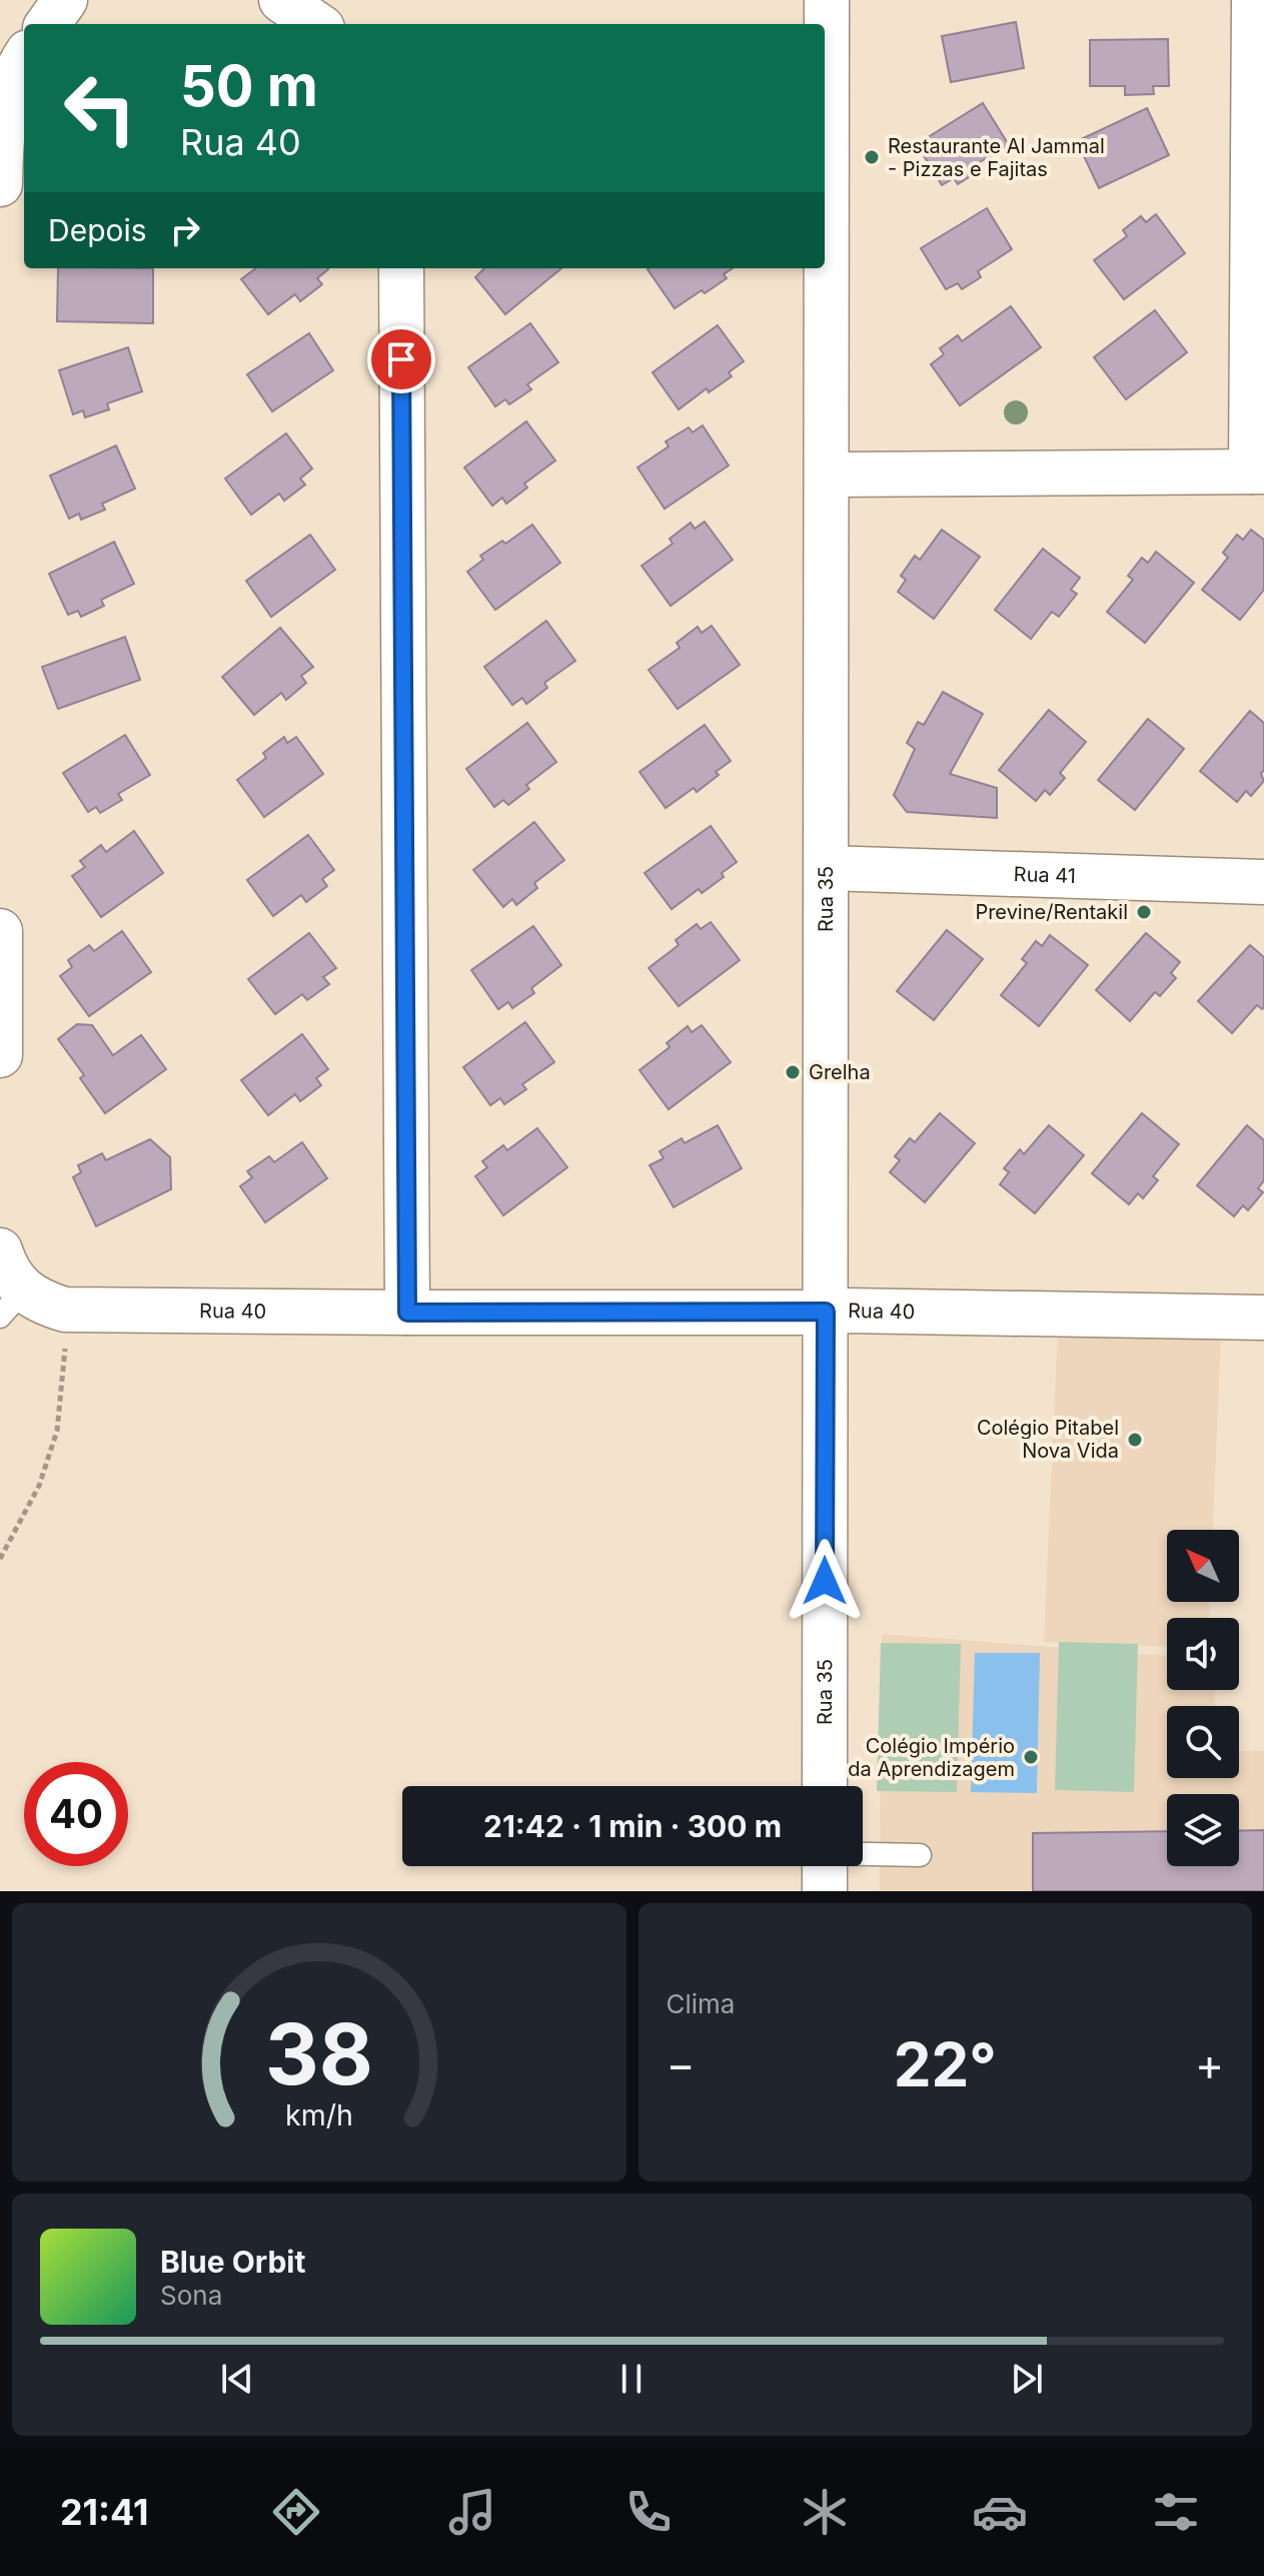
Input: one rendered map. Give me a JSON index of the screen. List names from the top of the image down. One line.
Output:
{"streets":{"street":["Rua 41","Rua 35","Rua 40"]},"crossings":[["Rua 41","Rua 35"],["Rua 35","Rua 40"]],"places":["Restaurante Al Jammal - Pizzas e Fajitas","Previne/Rentakil","Grelha","Colégio Pitabel Nova Vida","Colégio Império da Aprendizagem"],"north":"top left","page":{"turn":["50 m","Rua 40"],"then":"Depois","limit":"40","trip":"21:42 · 1 min · 300 m","tile":"Clima","heat":["−","22°","+"],"song":["Blue Orbit","Sona"],"tabs":"21:41","gauge":["38","km/h"]}}
